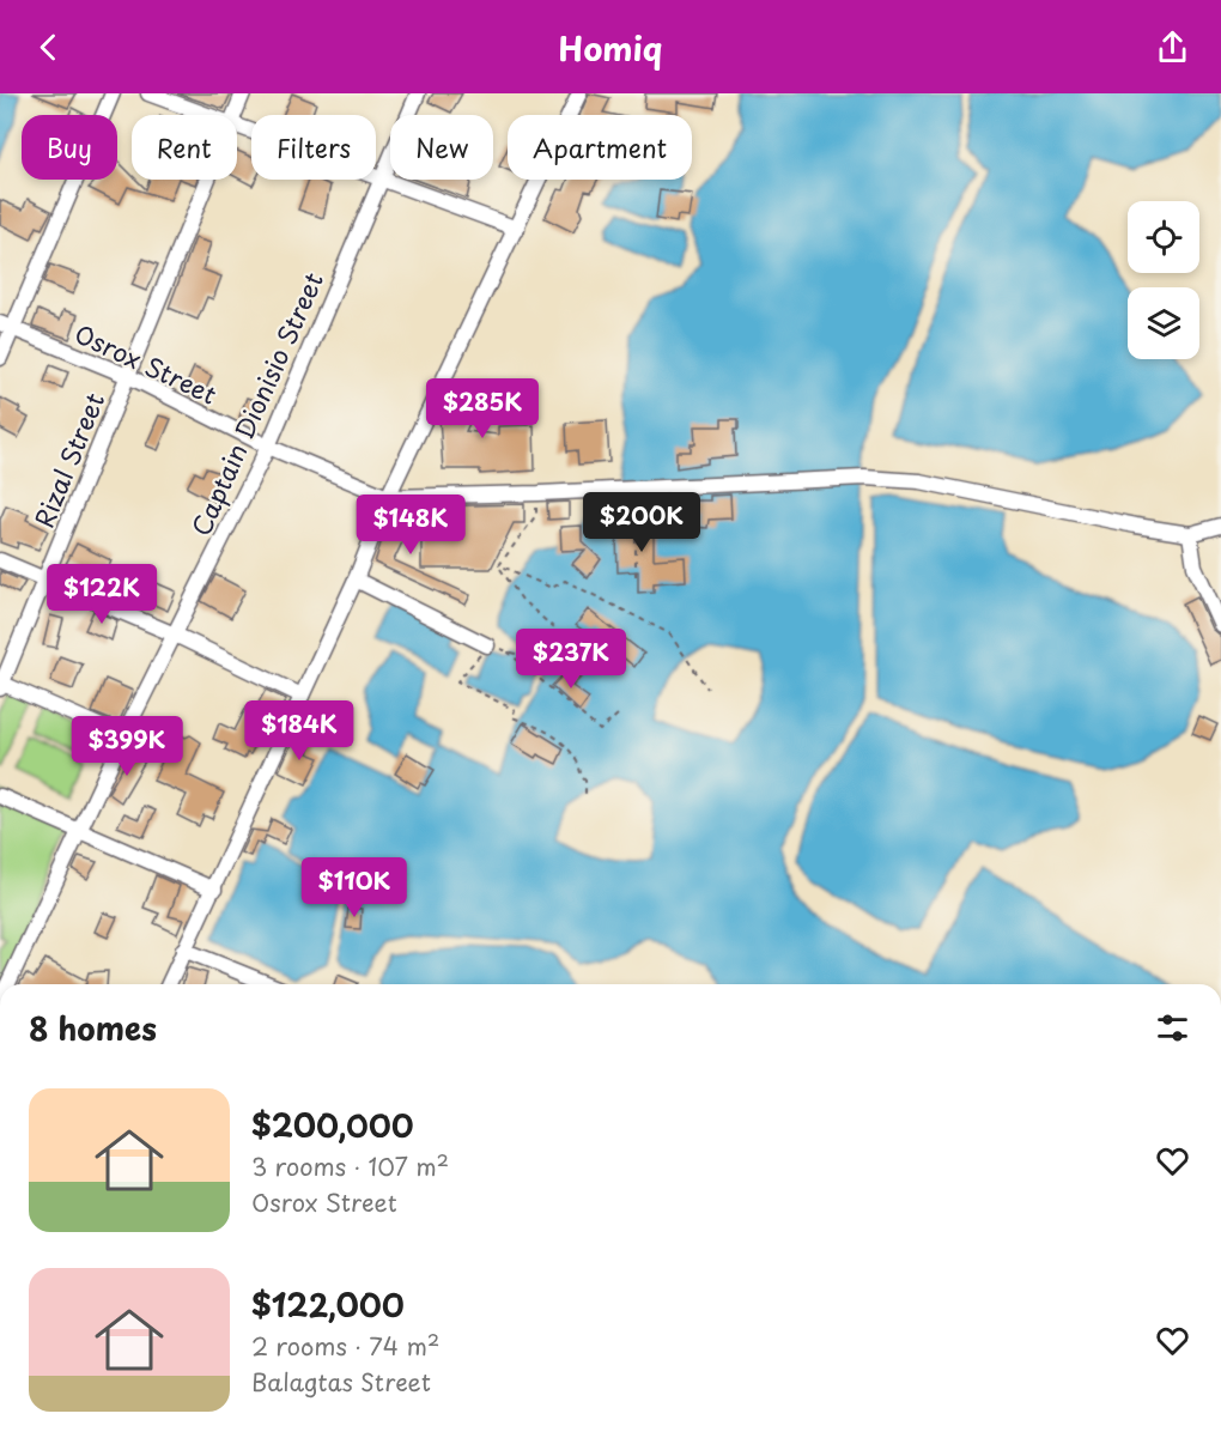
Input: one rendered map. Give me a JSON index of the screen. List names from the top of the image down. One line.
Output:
{"streets":{"street":["Osrox Street","Captain Dionisio Street","Rizal Street"]},"crossings":[["Osrox Street","Captain Dionisio Street"],["Osrox Street","Rizal Street"]],"page":{"header":"Homiq","chip":["Buy","Rent","Filters","New","Apartment"],"price":["$285K","$200K","$148K","$122K","$237K","$184K","$399K","$110K"],"heading":"8 homes","list":[{"name":"$200,000","note":"3 rooms · 107 m² · Osrox Street"},{"name":"$122,000","note":"2 rooms · 74 m² · Balagtas Street"}]}}
